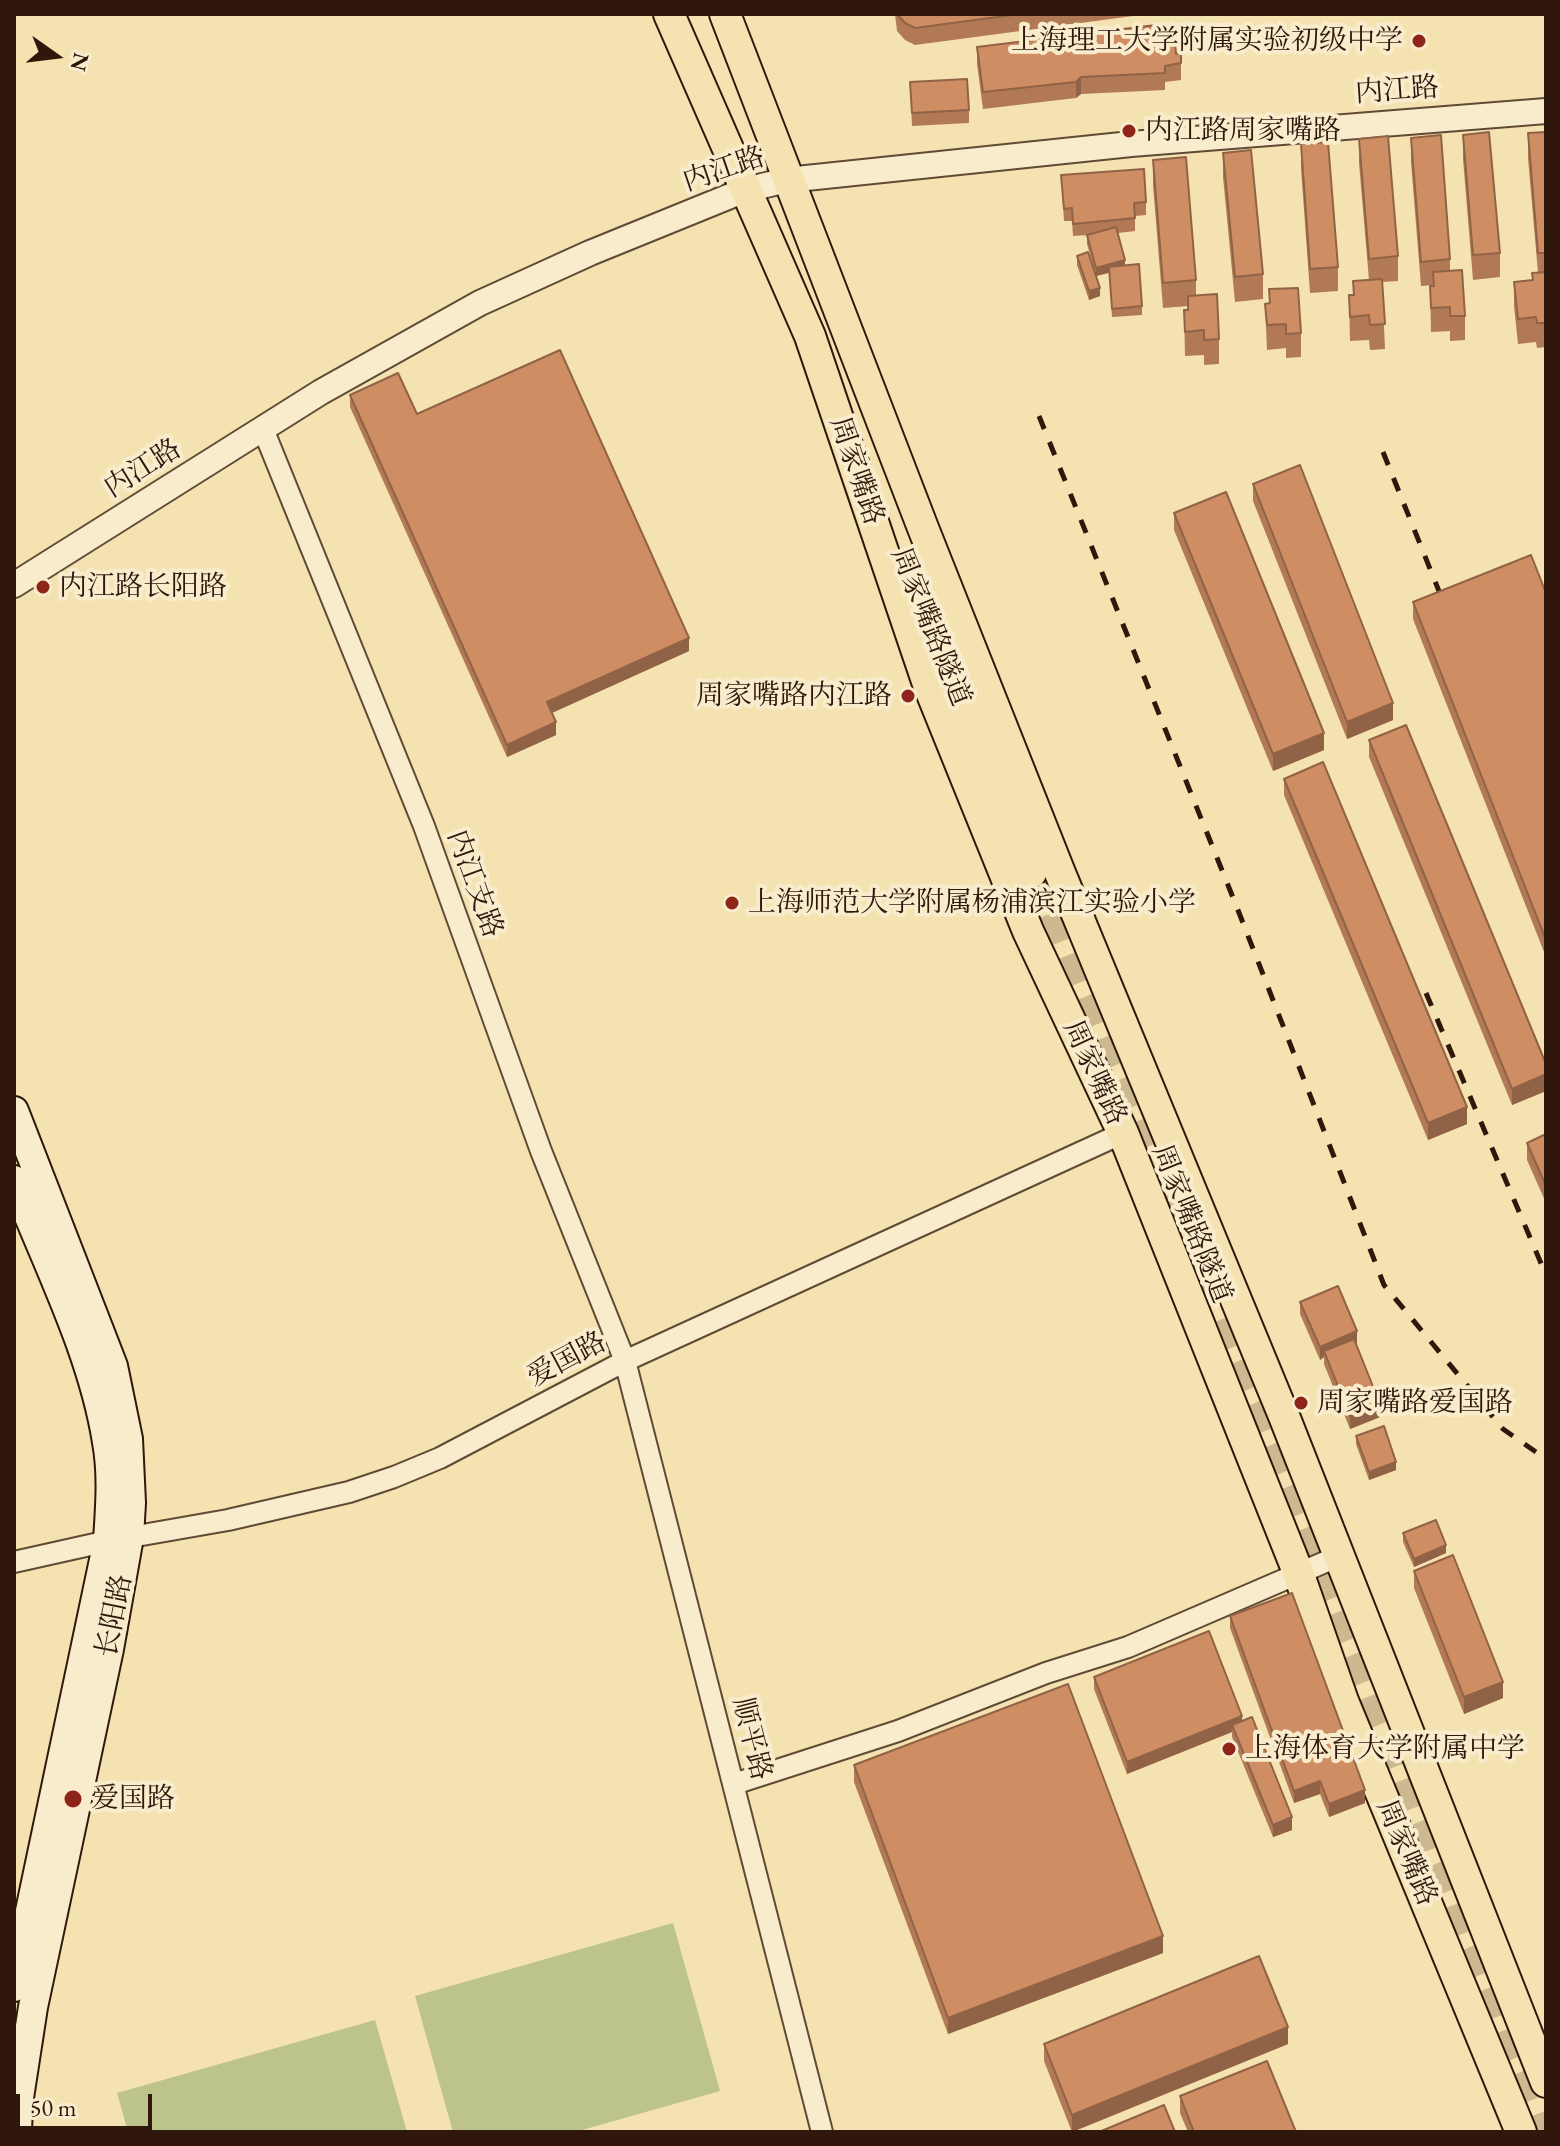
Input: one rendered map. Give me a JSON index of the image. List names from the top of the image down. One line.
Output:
{"streets":{"main road":["周家嘴路","周家嘴路隧道","长阳路"],"street":["内江路","内江支路","爱国路","顺平路"]},"crossings":[["内江路","周家嘴路"],["内江路","内江支路"],["周家嘴路","周家嘴路隧道"],["周家嘴路","爱国路"],["内江支路","爱国路"],["内江支路","顺平路"],["爱国路","长阳路"],["爱国路","顺平路"]],"places":["上海理工大学附属实验初级中学","内江路周家嘴路","内江路长阳路","周家嘴路内江路","上海师范大学附属杨浦滨江实验小学","周家嘴路爱国路","上海体育大学附属中学","爱国路"],"scale_bar":"50 m","north":"right"}
